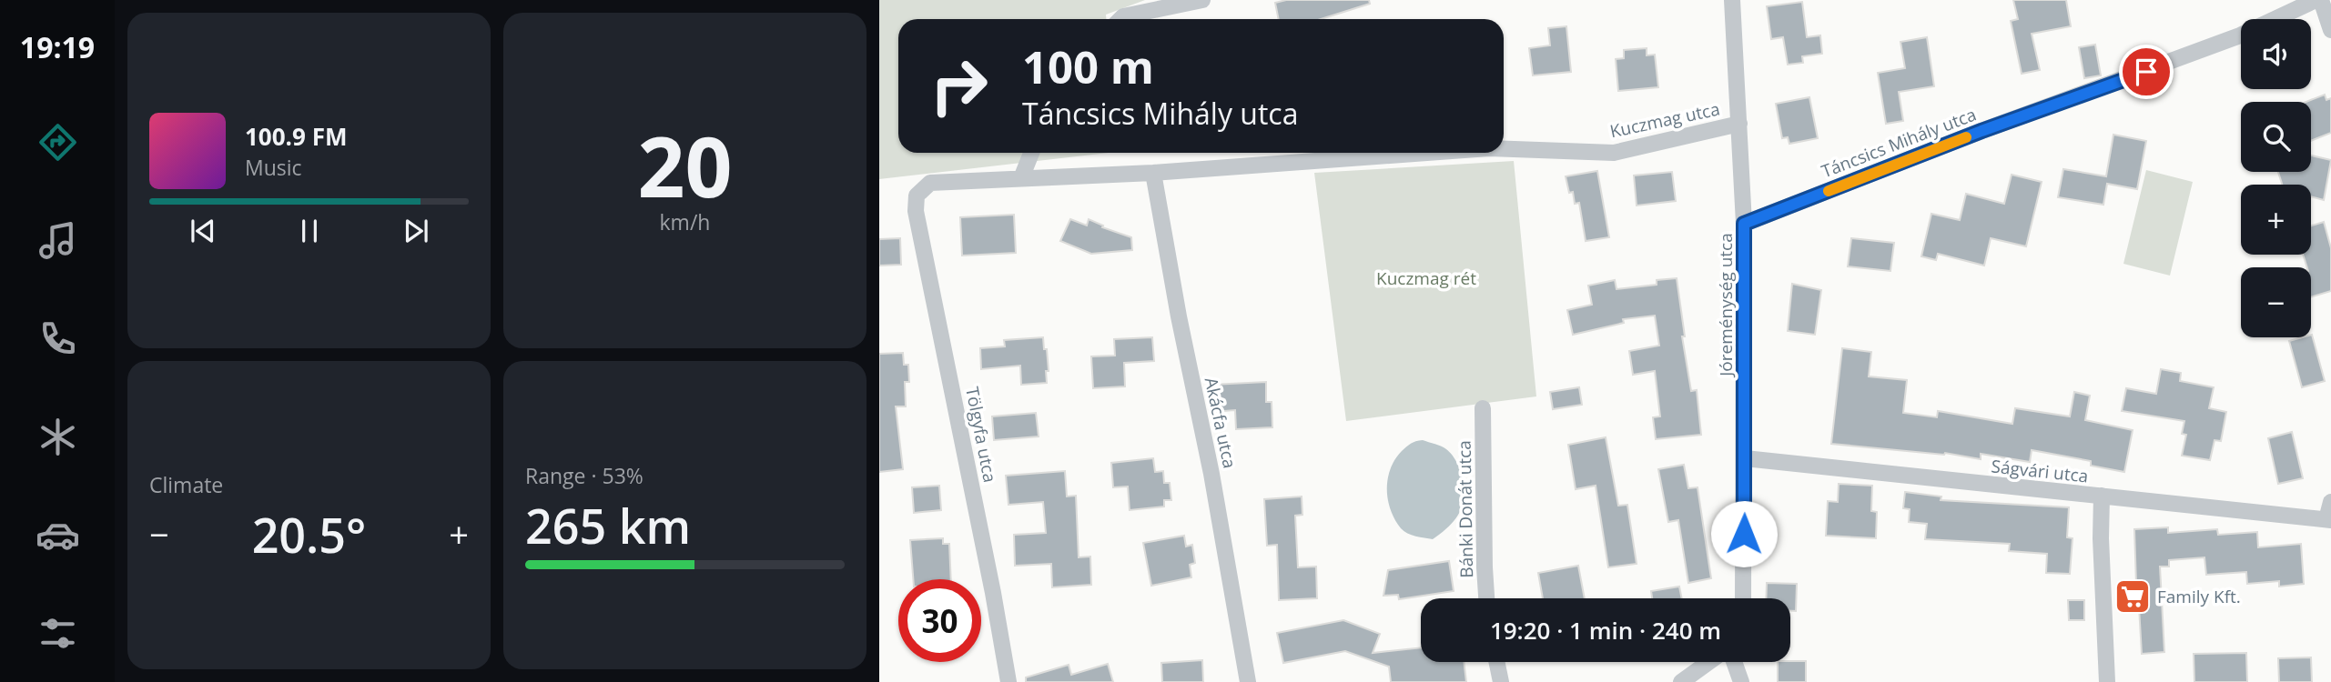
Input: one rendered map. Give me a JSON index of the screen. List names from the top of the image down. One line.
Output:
{"streets":{"street":["Kuczmag utca","Táncsics Mihály utca","Jóreménység utca","Akácfa utca","Tölgyfa utca","Ságvári utca","Bánki Donát utca"]},"crossings":[["Kuczmag utca","Jóreménység utca"],["Kuczmag utca","Akácfa utca"],["Kuczmag utca","Tölgyfa utca"],["Táncsics Mihály utca","Jóreménység utca"],["Jóreménység utca","Ságvári utca"]],"parks":["Kuczmag rét"],"places":{"supermarket":["Family Kft."]},"page":{"tabs":"19:19","tile":[["20","km/h"],"Climate",["Range · 53%","265 km"]],"map_buttons":["+","−"],"turn":["100 m","Táncsics Mihály utca"],"song":["100.9 FM","Music"],"heat":["−","20.5°","+"],"limit":"30","trip":"19:20 · 1 min · 240 m"}}
